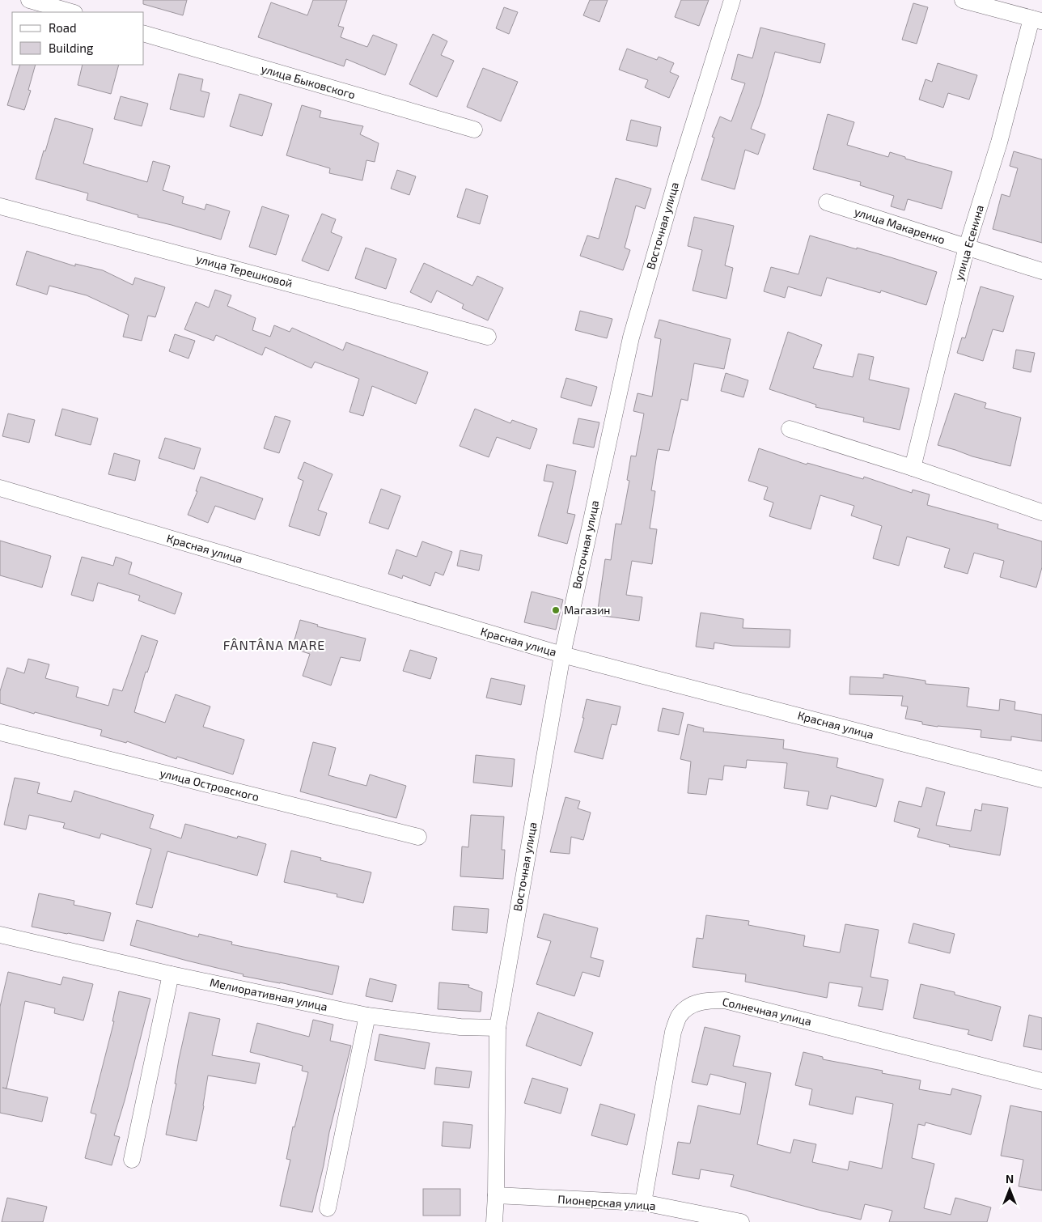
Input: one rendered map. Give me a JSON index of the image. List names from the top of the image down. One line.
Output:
{"streets":{"street":["улица Быковского","Восточная улица","улица Макаренко","улица Есенина","улица Терешковой","Красная улица","улица Островского","Мелиоративная улица","Солнечная улица","Пионерская улица"]},"crossings":[["Восточная улица","Красная улица"],["Восточная улица","Мелиоративная улица"],["Восточная улица","Пионерская улица"],["улица Макаренко","улица Есенина"],["Солнечная улица","Пионерская улица"]],"districts":["FÂNTÂNA MARE"],"places":["Магазин"],"legend":["Road","Building"],"north":"top"}
